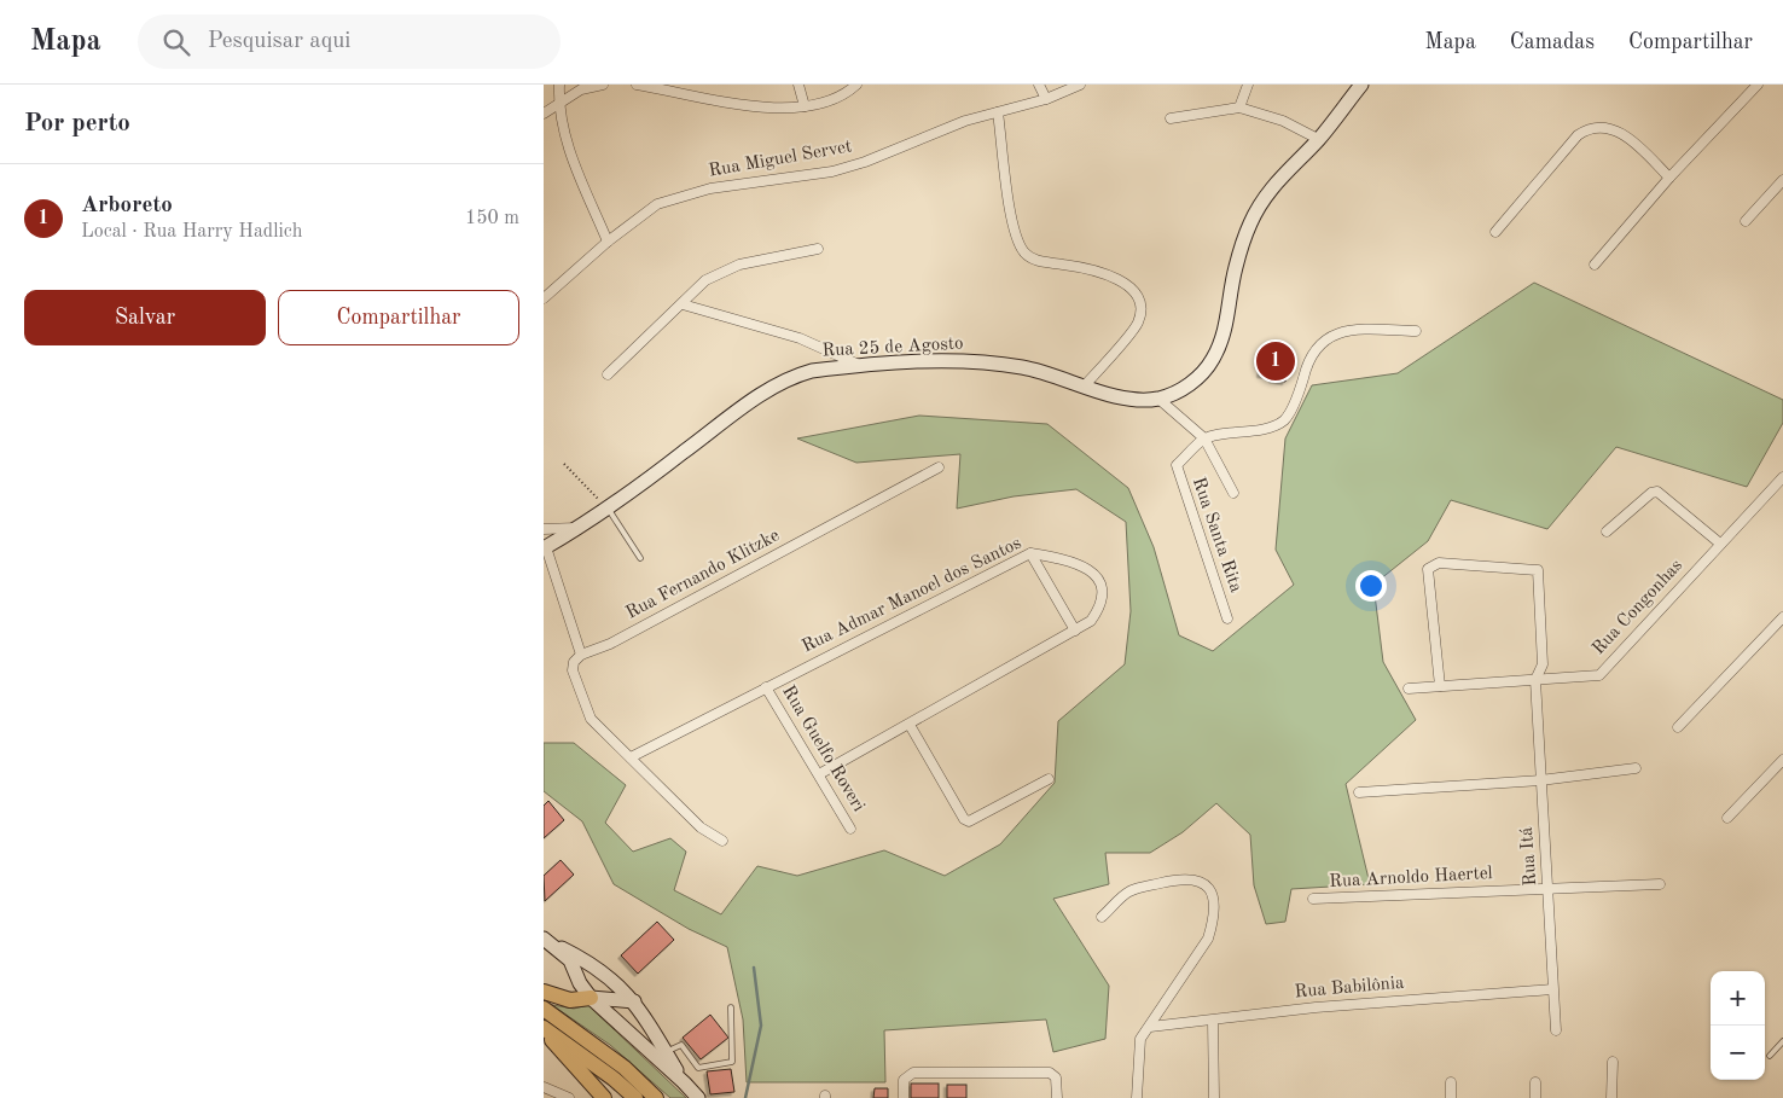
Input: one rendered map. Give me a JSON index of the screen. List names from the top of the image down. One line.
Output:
{"streets":{"street":["Rua Miguel Servet","Rua 25 de Agosto","Rua Santa Rita","Rua Fernando Klitzke","Rua Admar Manoel dos Santos","Rua Congonhas","Rua Guelfo Roveri","Rua Itá","Rua Arnoldo Haertel","Rua Babilônia"]},"crossings":[["Rua Admar Manoel dos Santos","Rua Guelfo Roveri"],["Rua Congonhas","Rua Itá"],["Rua Itá","Rua Arnoldo Haertel"],["Rua Itá","Rua Babilônia"]],"page":{"header":"Mapa","search":"Pesquisar aqui","nav":["Mapa","Camadas","Compartilhar"],"heading":"Por perto","list":[{"mark":"1","name":"Arboreto","note":"Local · Rua Harry Hadlich","value":"150 m"}],"buttons":["Salvar","Compartilhar"],"pins":"1","map_buttons":["+","−"]}}
